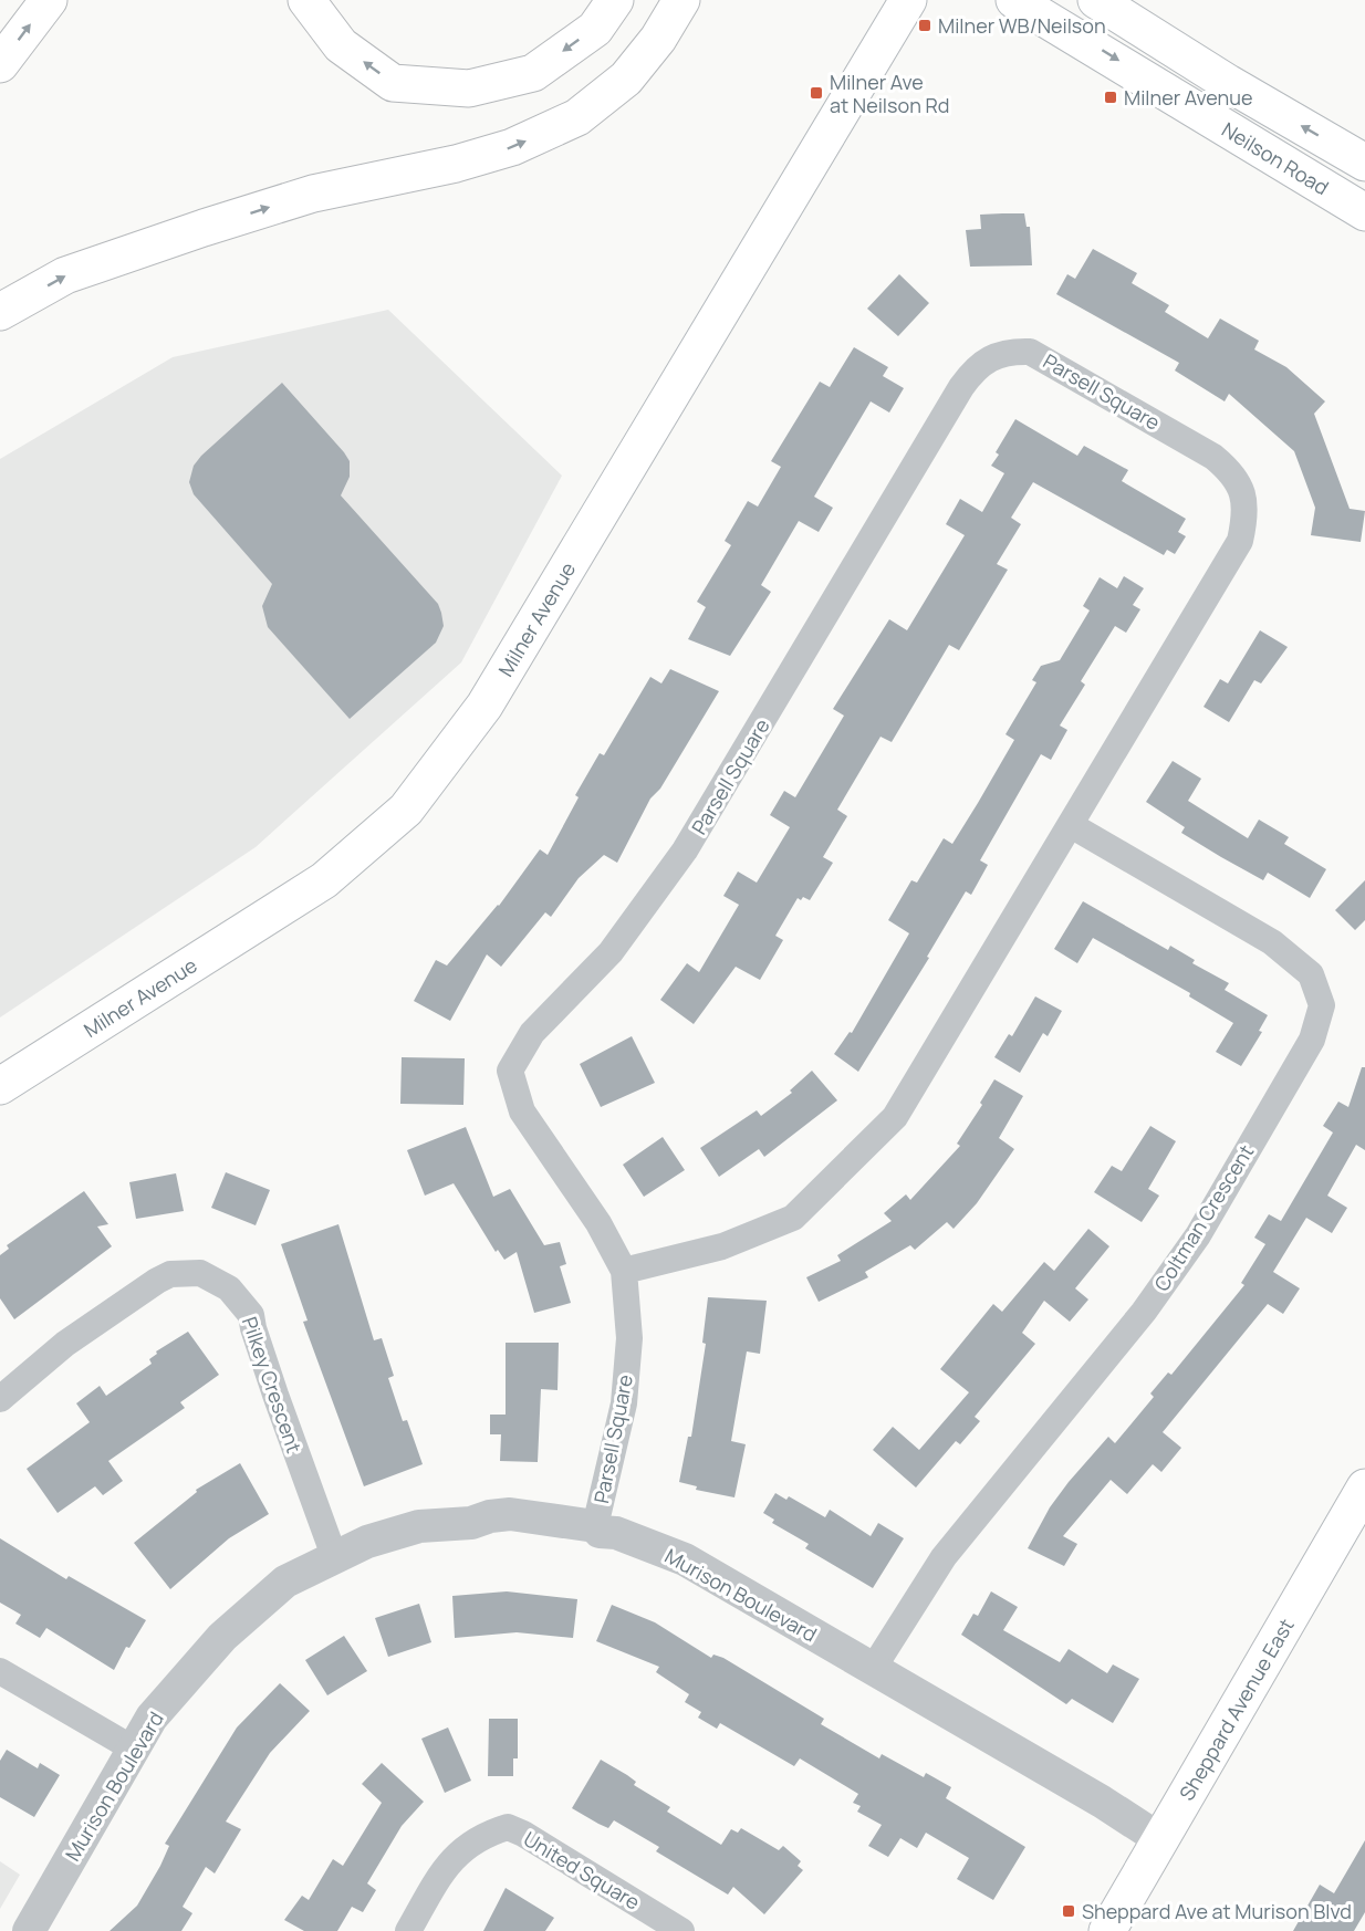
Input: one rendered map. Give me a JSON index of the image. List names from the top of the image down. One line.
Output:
{"streets":{"main road":["Neilson Road","Milner Avenue","Sheppard Avenue East"],"street":["Parsell Square","Coltman Crescent","Pilkey Crescent","Murison Boulevard","United Square"]},"crossings":[["Parsell Square","Coltman Crescent"],["Parsell Square","Murison Boulevard"],["Coltman Crescent","Murison Boulevard"],["Pilkey Crescent","Murison Boulevard"],["Murison Boulevard","Sheppard Avenue East"]],"places":{"transit":["Milner WB/Neilson","Milner Ave at Neilson Rd","Milner Avenue","Sheppard Ave at Murison Blvd"]}}
